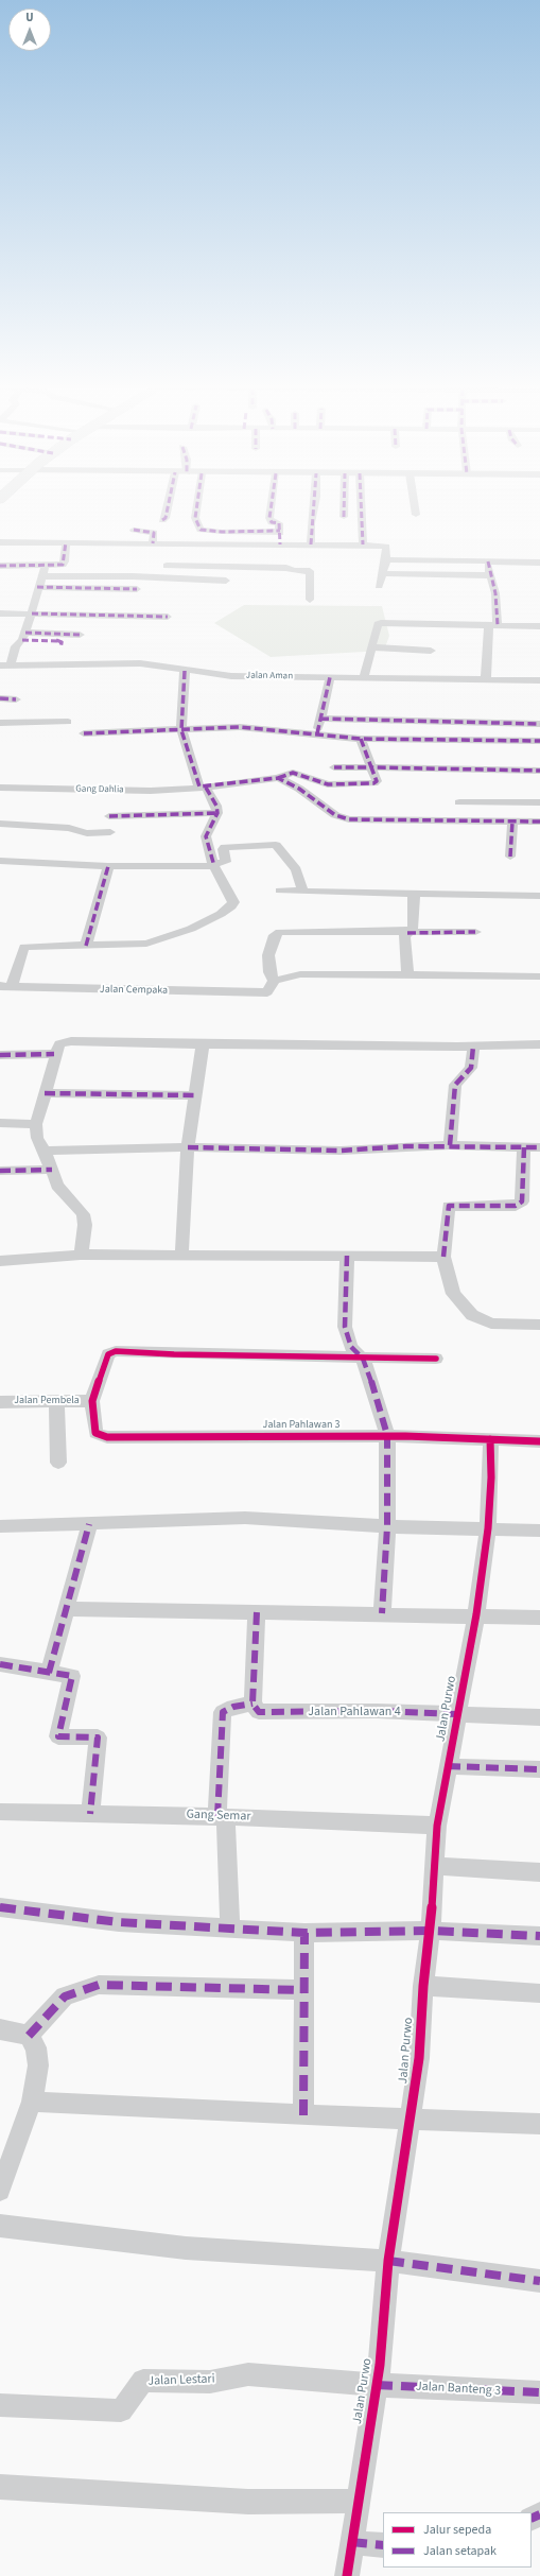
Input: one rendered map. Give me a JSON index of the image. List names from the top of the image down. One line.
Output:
{"streets":{"street":["Jalan Aman","Gang Dahlia","Jalan Cempaka","Jalan Pembela","Jalan Pahlawan 3","Jalan Purwo","Jalan Pahlawan 4","Gang Semar","Jalan Lestari","Jalan Banteng 3"]},"crossings":[["Jalan Pembela","Jalan Pahlawan 3"],["Jalan Pahlawan 3","Jalan Purwo"],["Jalan Purwo","Jalan Pahlawan 4"],["Jalan Purwo","Gang Semar"],["Jalan Purwo","Jalan Lestari"],["Jalan Purwo","Jalan Banteng 3"],["Jalan Lestari","Jalan Banteng 3"]],"legend":["Jalur sepeda","Jalan setapak"],"north":"top"}
